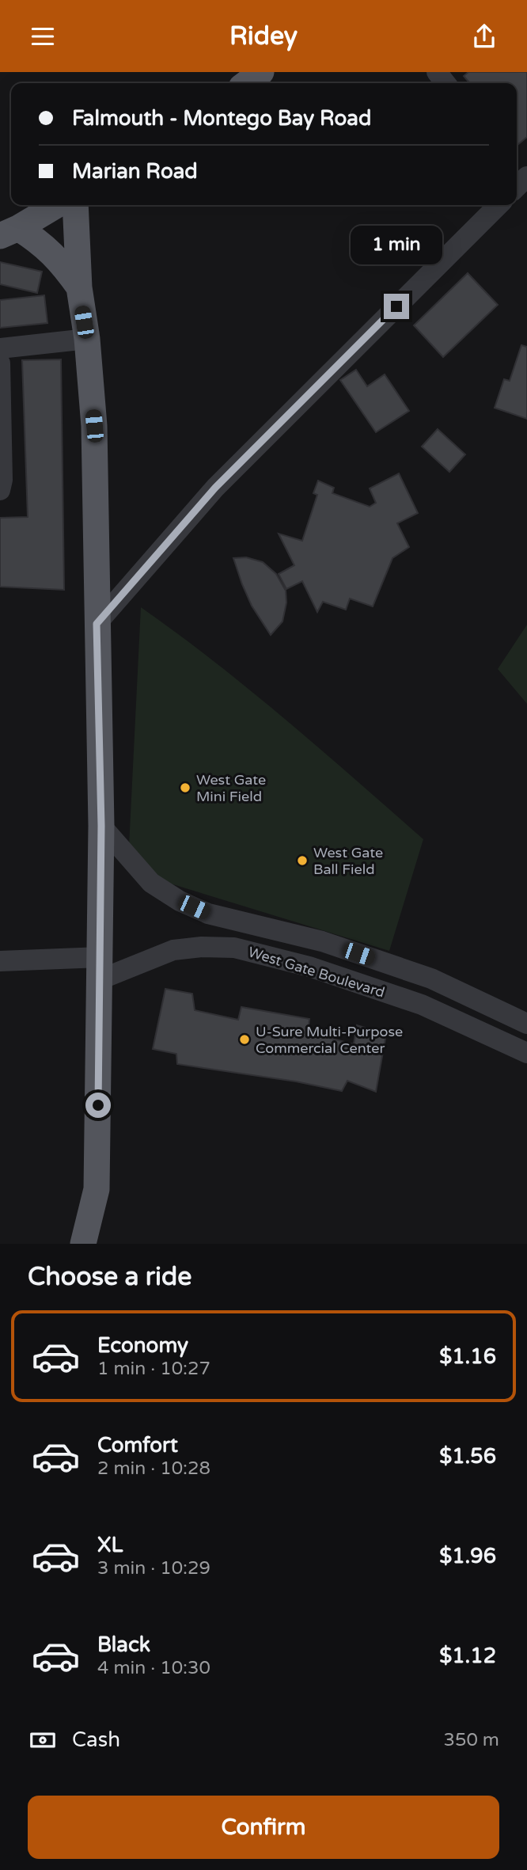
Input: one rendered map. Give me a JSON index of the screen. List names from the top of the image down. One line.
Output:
{"streets":{"street":["West Gate Boulevard"]},"places":["West Gate Mini Field","West Gate Ball Field","U-Sure Multi-Purpose Commercial Center"],"page":{"header":"Ridey","banner":["Falmouth - Montego Bay Road","Marian Road"],"bubble":"1 min","heading":"Choose a ride","list":[{"name":"Economy","note":"1 min · 10:27","value":"$1.16"},{"name":"Comfort","note":"2 min · 10:28","value":"$1.56"},{"name":"XL","note":"3 min · 10:29","value":"$1.96"},{"name":"Black","note":"4 min · 10:30","value":"$1.12"}],"pay":["Cash","350 m"],"buttons":"Confirm"}}
